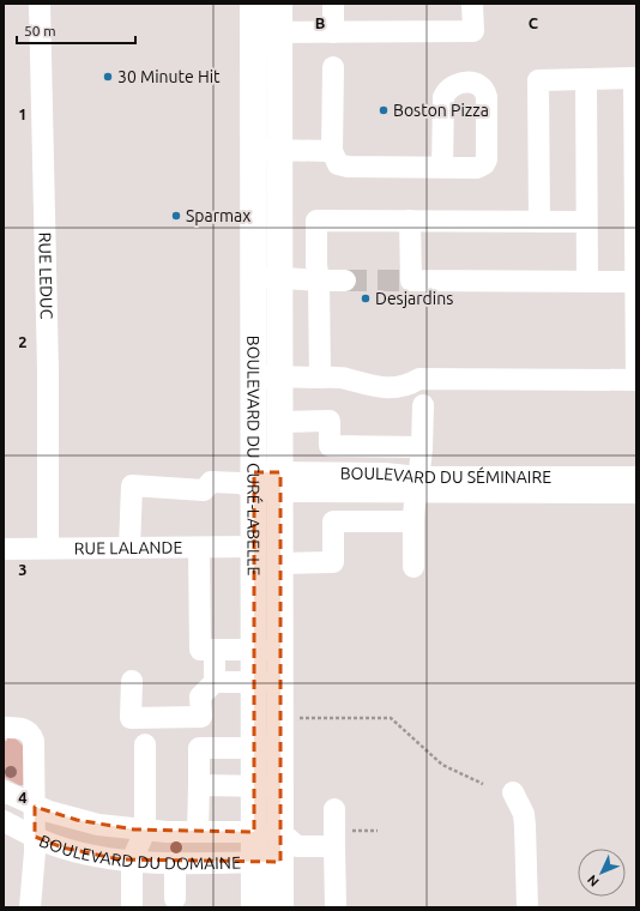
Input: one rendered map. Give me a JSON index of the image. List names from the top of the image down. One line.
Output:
{"streets":{"main road":["BOULEVARD DU CURÉ-LABELLE"],"street":["RUE LEDUC","BOULEVARD DU SÉMINAIRE","RUE LALANDE","BOULEVARD DU DOMAINE"]},"crossings":[["RUE LEDUC","RUE LALANDE"],["BOULEVARD DU CURÉ-LABELLE","BOULEVARD DU SÉMINAIRE"],["BOULEVARD DU CURÉ-LABELLE","RUE LALANDE"],["BOULEVARD DU CURÉ-LABELLE","BOULEVARD DU DOMAINE"],["BOULEVARD DU SÉMINAIRE","RUE LALANDE"]],"places":["30 Minute Hit","Boston Pizza","Sparmax","Desjardins"],"scale_bar":"50 m","north":"bottom left","grid":{"columns":["B","C"],"rows":["1","2","3","4"]}}
